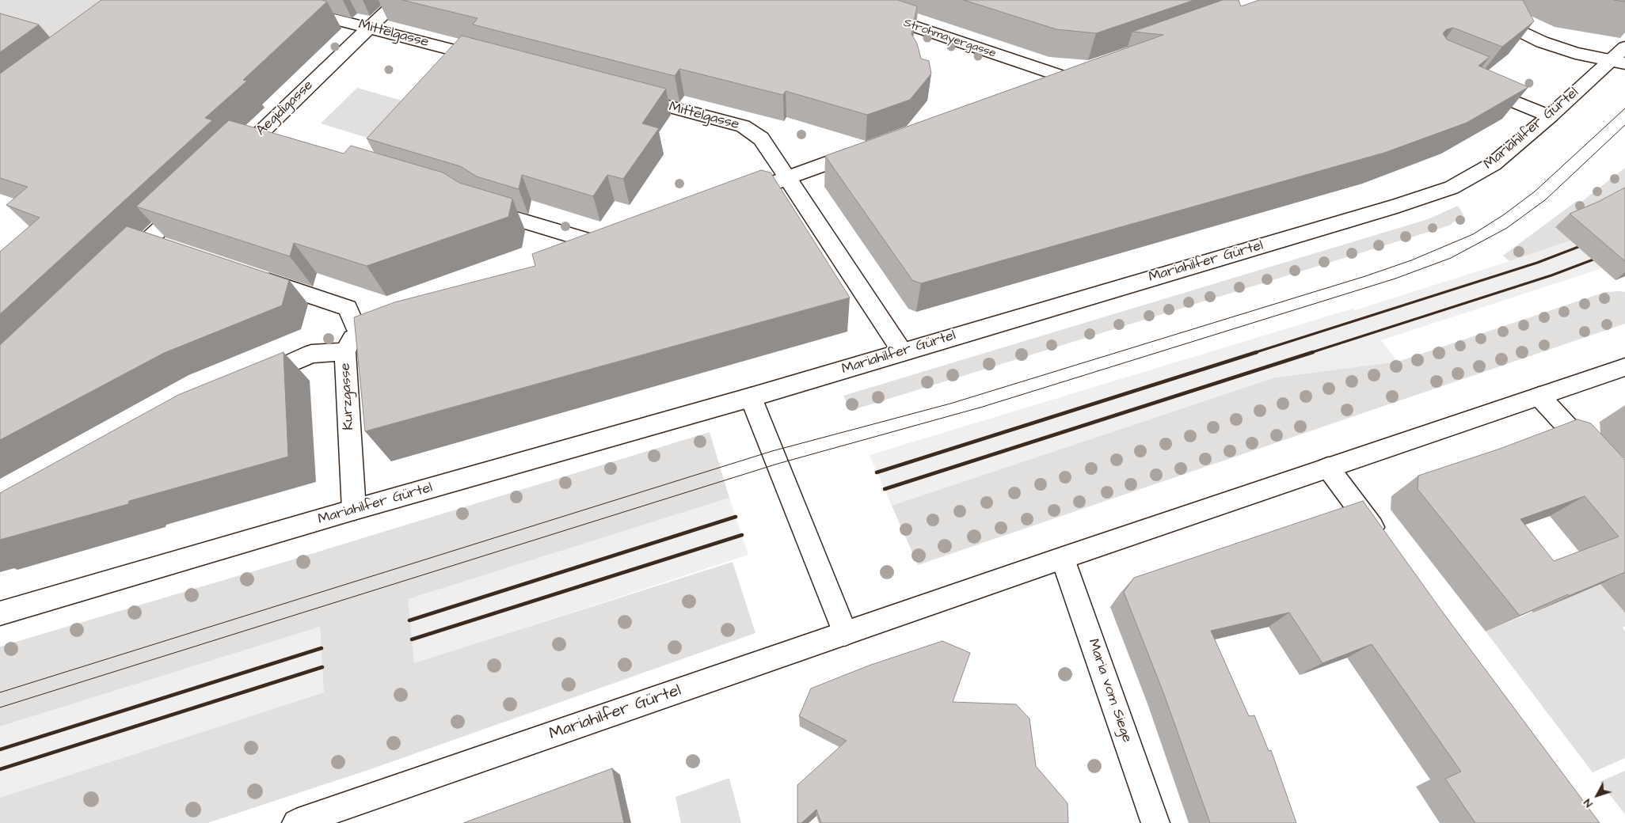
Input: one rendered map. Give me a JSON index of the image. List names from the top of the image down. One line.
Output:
{"streets":{"street":["Mittelgasse","Strohmayergasse","Aegidigasse","Mariahilfer Gürtel","Kurzgasse","Maria vom Siege"]},"crossings":[["Mittelgasse","Aegidigasse"],["Mittelgasse","Mariahilfer Gürtel"],["Mariahilfer Gürtel","Kurzgasse"],["Mariahilfer Gürtel","Maria vom Siege"]],"north":"bottom left"}
